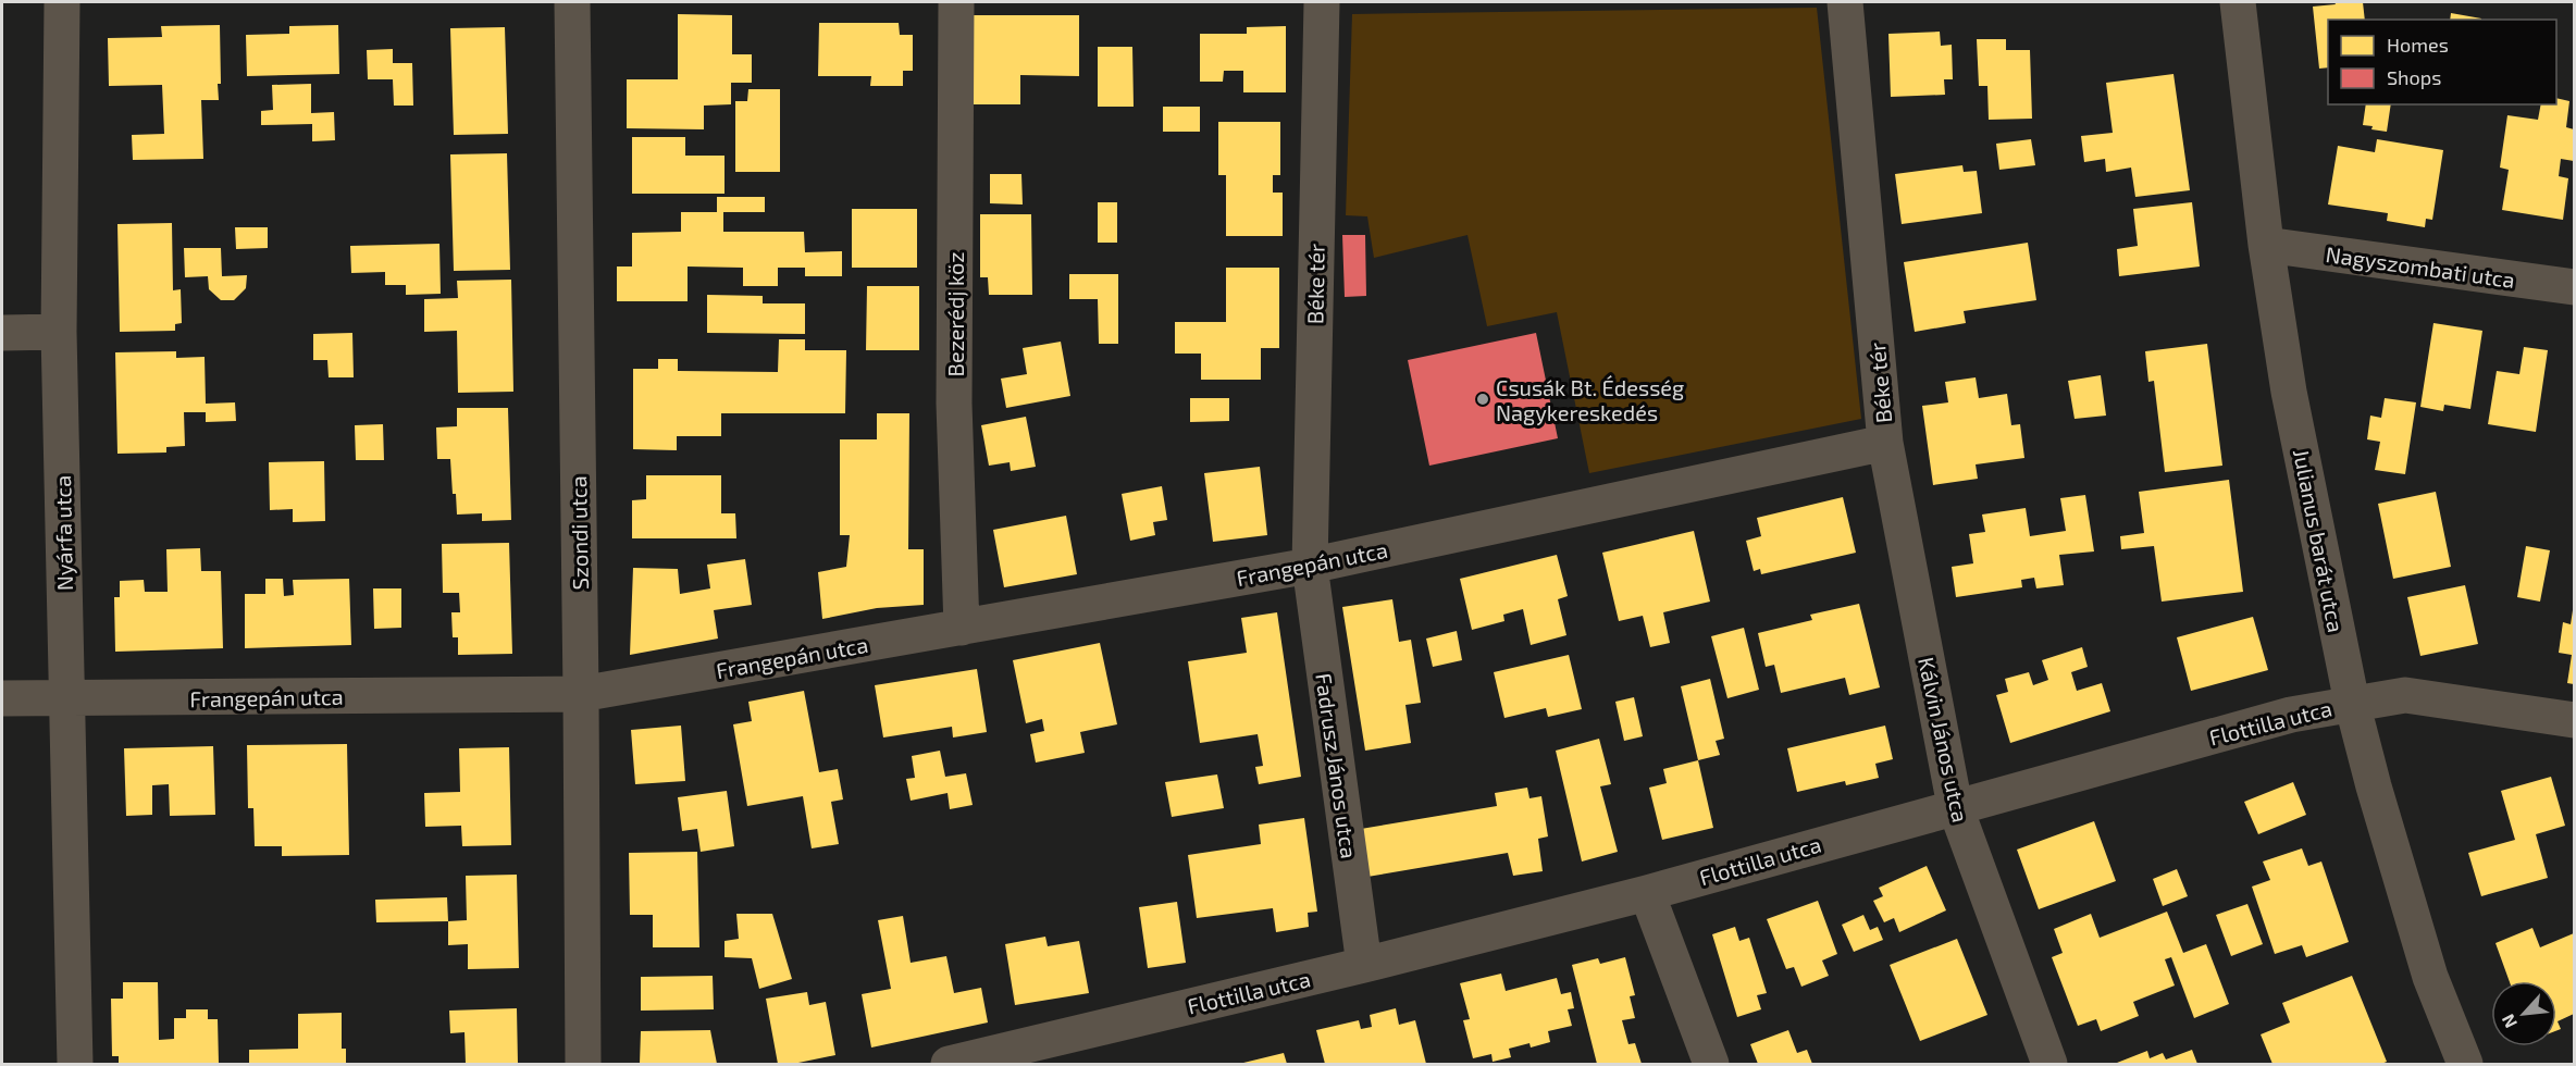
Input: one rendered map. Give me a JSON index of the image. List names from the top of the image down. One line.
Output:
{"streets":{"street":["Nagyszombati utca","Béke tér","Bezerédj köz","Nyárfa utca","Szondi utca","Julianus barát utca","Frangepán utca","Flottilla utca","Kálvin János utca","Fadrusz János utca"]},"crossings":[["Nagyszombati utca","Julianus barát utca"],["Béke tér","Frangepán utca"],["Béke tér","Kálvin János utca"],["Béke tér","Fadrusz János utca"],["Bezerédj köz","Frangepán utca"],["Nyárfa utca","Frangepán utca"],["Szondi utca","Frangepán utca"],["Julianus barát utca","Flottilla utca"],["Frangepán utca","Fadrusz János utca"],["Flottilla utca","Kálvin János utca"],["Flottilla utca","Fadrusz János utca"]],"places":["Csusák Bt. Édesség Nagykereskedés"],"legend":["Homes","Shops"],"north":"bottom left"}
